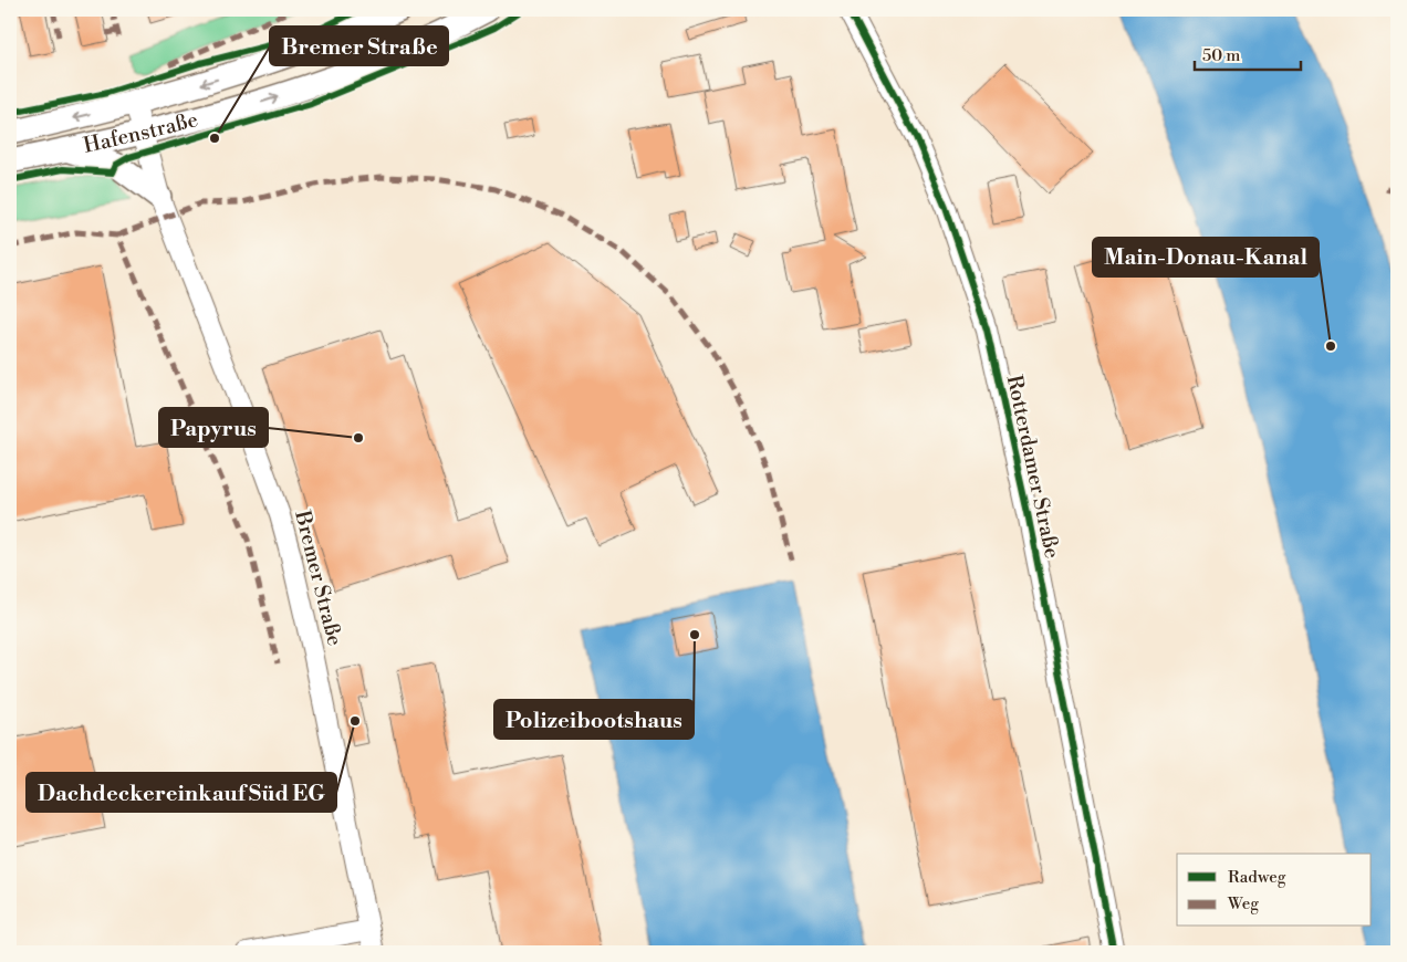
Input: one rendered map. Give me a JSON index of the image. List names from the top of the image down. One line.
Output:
{"streets":{"main road":["Hafenstraße"],"street":["Rotterdamer Straße","Bremer Straße"]},"crossings":[["Hafenstraße","Bremer Straße"]],"places":["Bremer Straße","Main-Donau-Kanal","Papyrus","Polizeibootshaus","Dachdeckereinkauf Süd EG"],"legend":["Radweg","Weg"],"scale_bar":"50 m"}
